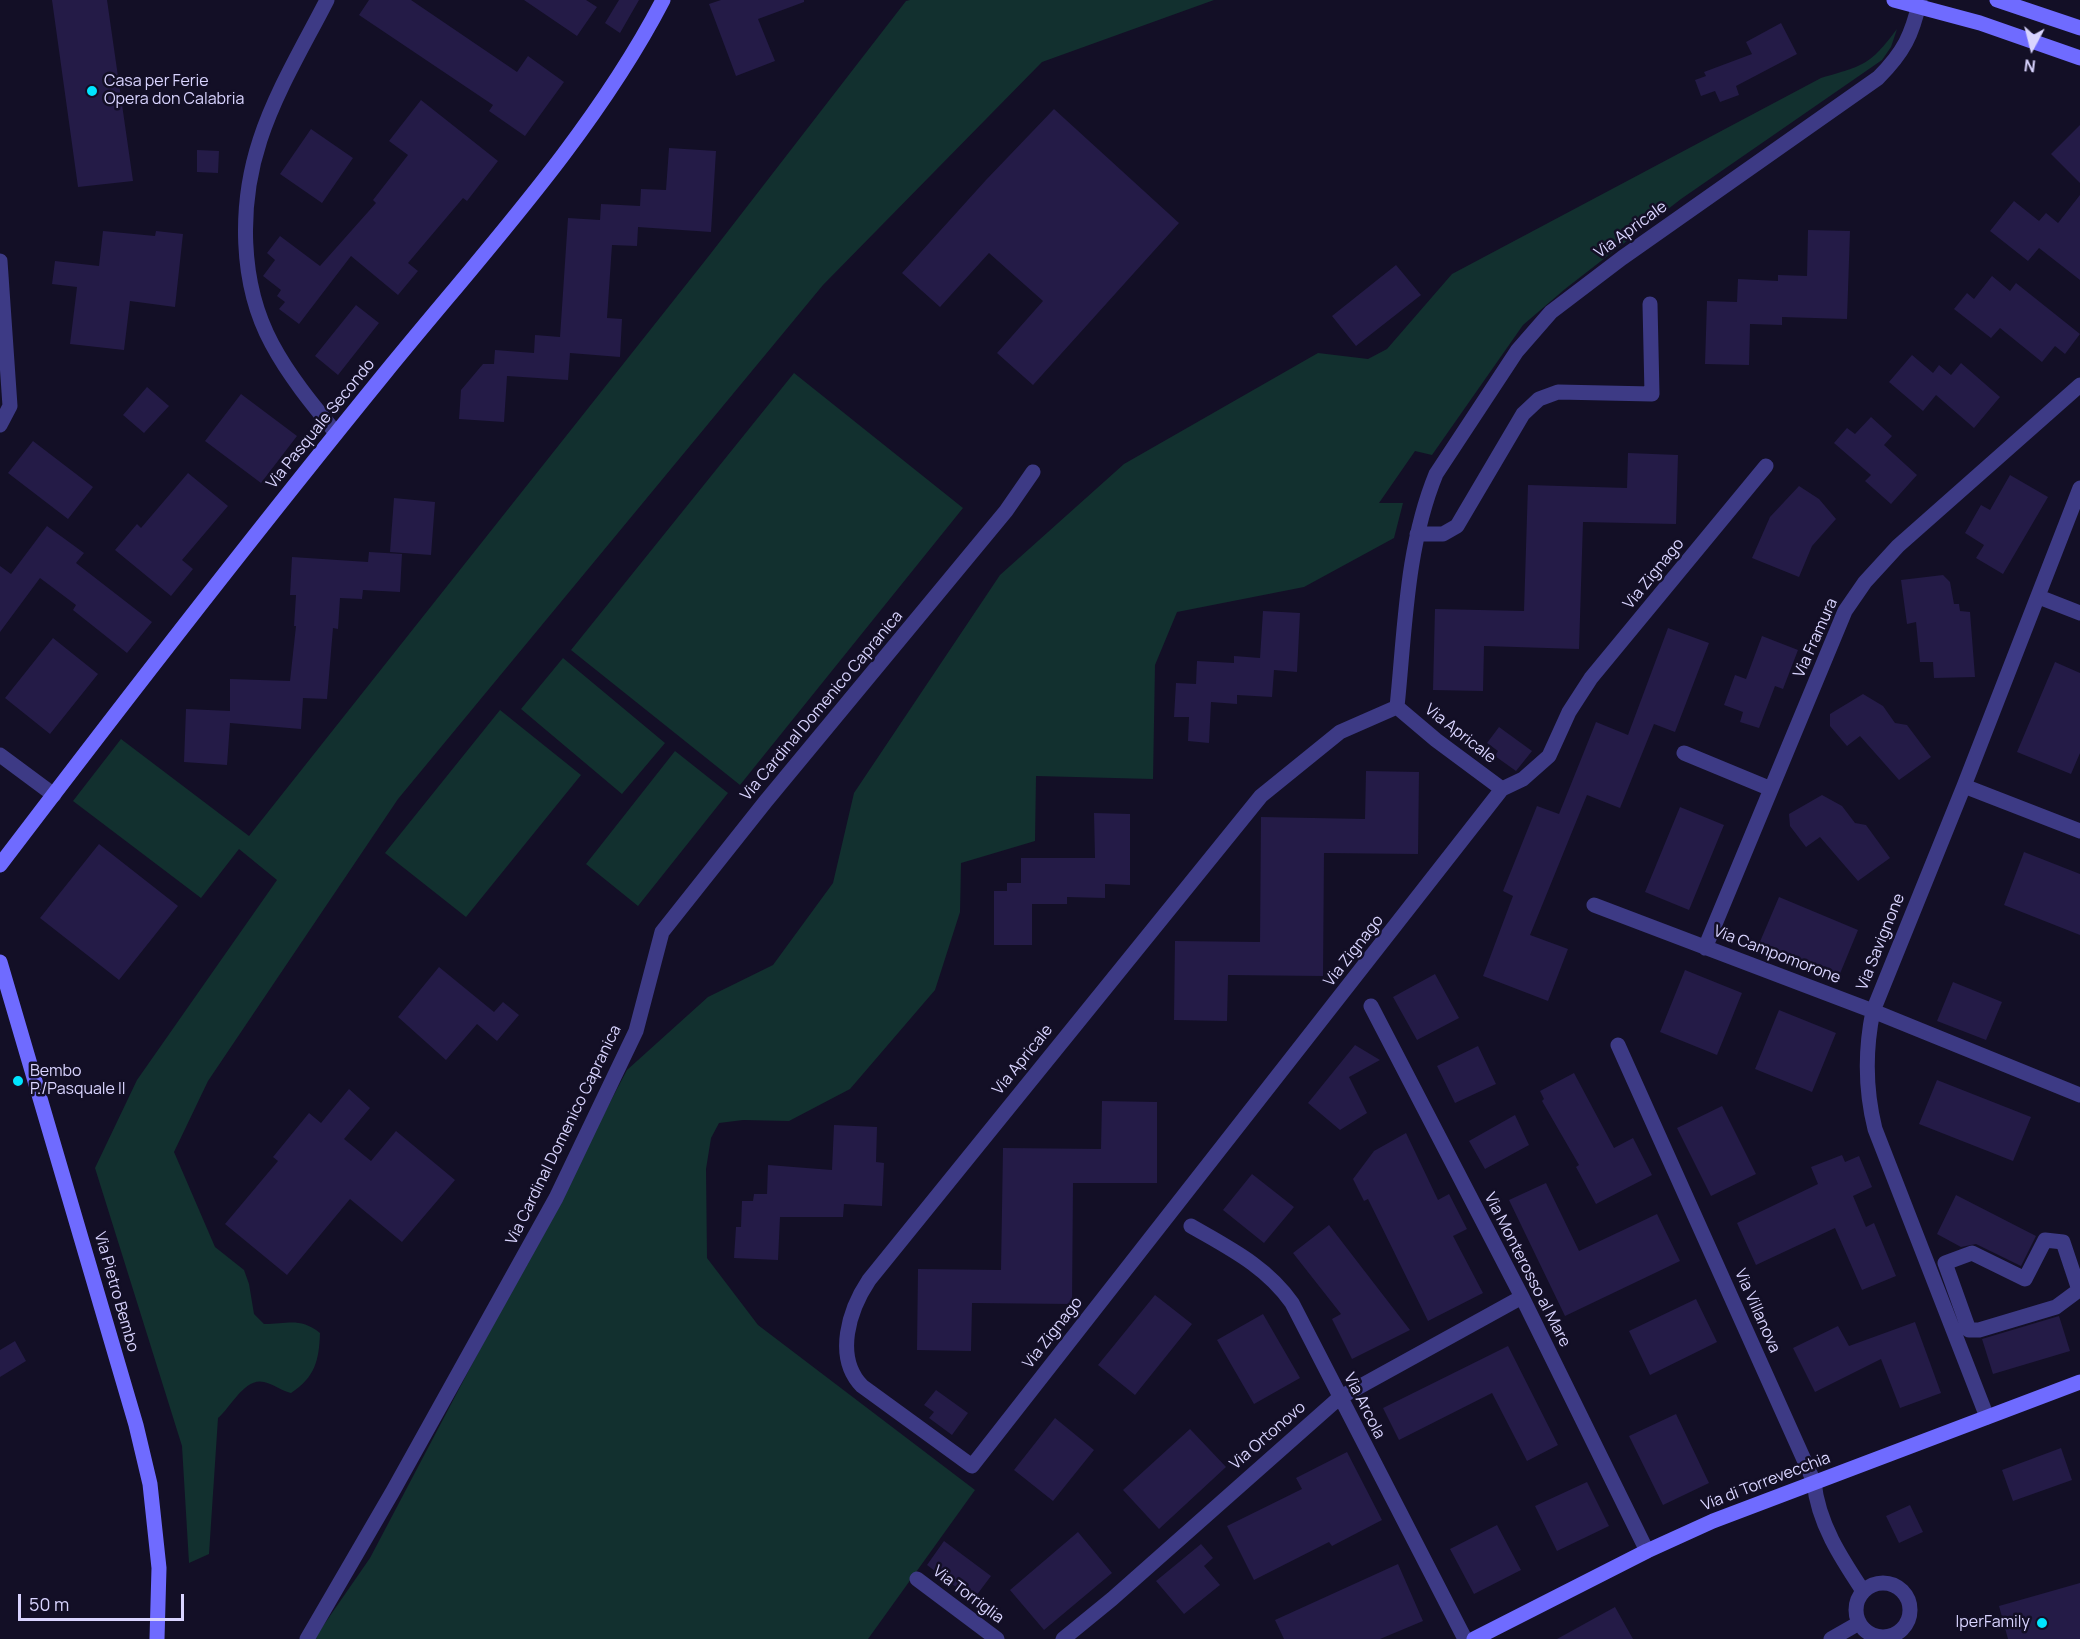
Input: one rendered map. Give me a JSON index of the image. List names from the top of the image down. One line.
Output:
{"streets":{"street":["Via Apricale","Via Pasquale Secondo","Via Zignago","Via Framura","Via Cardinal Domenico Capranica","Via Savignone","Via Campomorone","Via Monterosso al Mare","Via Pietro Bembo","Via Villanova","Via Arcola","Via Ortonovo","Via di Torrevecchia","Via Torriglia"]},"crossings":[["Via Apricale","Via Zignago"],["Via Framura","Via Campomorone"],["Via Savignone","Via Campomorone"],["Via Savignone","Via di Torrevecchia"],["Via Monterosso al Mare","Via Ortonovo"],["Via Monterosso al Mare","Via di Torrevecchia"],["Via Villanova","Via di Torrevecchia"],["Via Arcola","Via Ortonovo"]],"places":["Casa per Ferie Opera don Calabria","Bembo P./Pasquale II","IperFamily"],"scale_bar":"50 m","north":"bottom"}
